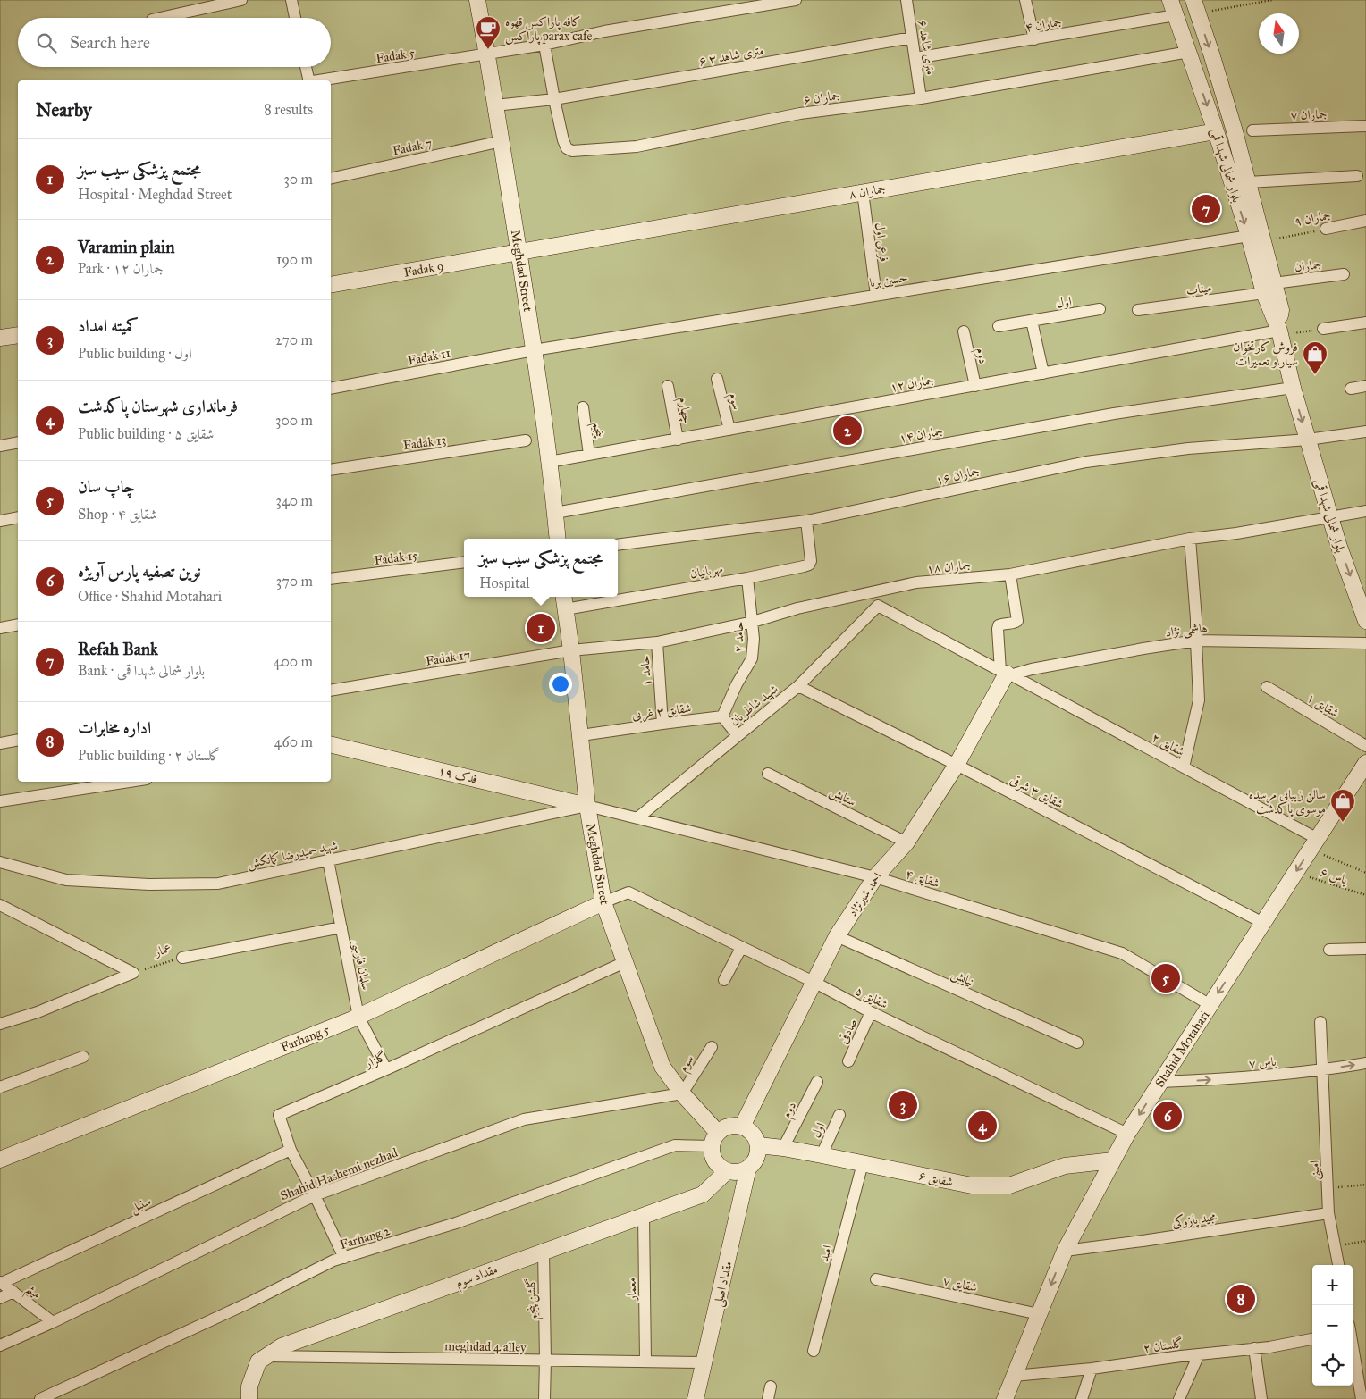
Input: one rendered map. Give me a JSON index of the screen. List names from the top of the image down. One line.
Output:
{"streets":{"main road":["بلوار شمالی شهدا قمی","جماران ۸","Fadak 9","Meghdad Street","فدک ۱۹","احمد شیرنژاد","Farhang 5","Shahid Motahari","شقایق ۶","مقداد سوم","مقداد اصلی"],"street":["جماران ۴","۶ متری شاهد","Fadak 5","۶ متری شاهد ۳","جماران ۶","جماران ۷","Fadak 7","جماران ۹","فرعی اول","جماران","حسین برنا","میناب","اول","دوم","Fadak 11","جماران ۱۲","سوم","چهارم","پنجم","جماران ۱۴","Fadak 13","جماران ۱۶","Fadak 15","جماران ۱۸","مهربانیان","هاشمی نژاد","حامد ۲","Fadak 17","حامد ۱","شهید شاطریان","شقایق ۱","شقایق ۳ غربی","شقایق ۲","شقایق ۳ شرقی","ستایش","شهید حمیدرضا کمانکش","شقایق ۴","عمار","سلمان فارسی","نیایش","شقایق ۵","صادقی","گلزار","یاس ۷","امینی","Shahid Hashemi nezhad","سنبل","مجید پازوکی","Farhang 2","امید","شقایق ۷","معمار","میثم","گلشن پنجم","گلستان ۲","meghdad 4 alley"],"path":["یاس ۶"]},"crossings":[["جماران ۴","۶ متری شاهد"],["جماران ۴","بلوار شمالی شهدا قمی"],["۶ متری شاهد","۶ متری شاهد ۳"],["۶ متری شاهد","جماران ۶"],["Fadak 5","Meghdad Street"],["۶ متری شاهد ۳","جماران ۶"],["جماران ۶","بلوار شمالی شهدا قمی"],["Fadak 7","Meghdad Street"],["بلوار شمالی شهدا قمی","جماران ۸"],["بلوار شمالی شهدا قمی","جماران ۹"],["بلوار شمالی شهدا قمی","جماران"],["بلوار شمالی شهدا قمی","حسین برنا"],["بلوار شمالی شهدا قمی","میناب"],["بلوار شمالی شهدا قمی","جماران ۱۲"],["بلوار شمالی شهدا قمی","جماران ۱۴"],["بلوار شمالی شهدا قمی","جماران ۱۶"],["بلوار شمالی شهدا قمی","جماران ۱۸"],["جماران ۸","فرعی اول"],["جماران ۸","Fadak 9"],["جماران ۸","Meghdad Street"],["جماران ۹","حسین برنا"],["فرعی اول","حسین برنا"],["جماران","میناب"],["Fadak 9","Meghdad Street"],["Meghdad Street","حسین برنا"],["Meghdad Street","Fadak 11"],["Meghdad Street","جماران ۱۲"],["Meghdad Street","سوم"],["Meghdad Street","جماران ۱۴"],["Meghdad Street","جماران ۱۸"],["Meghdad Street","مهربانیان"],["Meghdad Street","Fadak 17"],["Meghdad Street","شقایق ۳ غربی"],["Meghdad Street","فدک ۱۹"],["Meghdad Street","شهید حمیدرضا کمانکش"],["Meghdad Street","شقایق ۴"],["Meghdad Street","احمد شیرنژاد"],["Meghdad Street","شقایق ۵"],["Meghdad Street","Farhang 5"],["Meghdad Street","گلزار"],["Meghdad Street","Shahid Hashemi nezhad"],["Meghdad Street","شقایق ۶"],["Meghdad Street","Farhang 2"],["Meghdad Street","مقداد سوم"],["Meghdad Street","مقداد اصلی"],["حسین برنا","Fadak 11"],["اول","شقایق ۶"],["دوم","جماران ۱۲"],["دوم","شقایق ۶"],["جماران ۱۲","سوم"],["جماران ۱۲","چهارم"],["جماران ۱۲","پنجم"],["سوم","Shahid Hashemi nezhad"],["جماران ۱۶","مهربانیان"],["جماران ۱۸","حامد ۲"],["جماران ۱۸","Fadak 17"],["جماران ۱۸","حامد ۱"],["مهربانیان","حامد ۲"],["هاشمی نژاد","شقایق ۲"],["هاشمی نژاد","احمد شیرنژاد"],["حامد ۲","شقایق ۳ غربی"],["حامد ۱","شقایق ۳ غربی"],["شهید شاطریان","شقایق ۲"],["شهید شاطریان","شقایق ۳ شرقی"],["شهید شاطریان","شقایق ۴"],["شقایق ۲","احمد شیرنژاد"],["شقایق ۲","Shahid Motahari"],["فدک ۱۹","شهید حمیدرضا کمانکش"],["فدک ۱۹","شقایق ۴"],["شقایق ۳ شرقی","احمد شیرنژاد"],["شقایق ۳ شرقی","Shahid Motahari"],["ستایش","احمد شیرنژاد"],["شهید حمیدرضا کمانکش","شقایق ۴"],["شهید حمیدرضا کمانکش","سلمان فارسی"],["یاس ۶","Shahid Motahari"],["شقایق ۴","احمد شیرنژاد"],["شقایق ۴","Shahid Motahari"],["احمد شیرنژاد","نیایش"],["احمد شیرنژاد","شقایق ۵"],["احمد شیرنژاد","شقایق ۶"],["احمد شیرنژاد","Farhang 2"],["احمد شیرنژاد","مقداد سوم"],["احمد شیرنژاد","مقداد اصلی"],["عمار","سلمان فارسی"],["سلمان فارسی","Farhang 5"],["سلمان فارسی","گلزار"],["شقایق ۵","صادقی"],["شقایق ۵","Farhang 5"],["شقایق ۵","Shahid Motahari"],["Shahid Motahari","یاس ۷"],["Shahid Motahari","شقایق ۶"],["Shahid Motahari","مجید پازوکی"],["Shahid Motahari","شقایق ۷"],["Shahid Motahari","گلستان ۲"],["گلزار","Shahid Hashemi nezhad"],["گلزار","سنبل"],["گلزار","Farhang 2"],["یاس ۷","امینی"],["امینی","مجید پازوکی"],["Shahid Hashemi nezhad","میثم"],["شقایق ۶","Farhang 2"],["شقایق ۶","امید"],["شقایق ۶","مقداد سوم"],["شقایق ۶","مقداد اصلی"],["سنبل","میثم"],["Farhang 2","مقداد سوم"],["Farhang 2","مقداد اصلی"],["مقداد سوم","مقداد اصلی"],["مقداد سوم","معمار"],["مقداد سوم","گلشن پنجم"],["مقداد سوم","meghdad 4 alley"],["مقداد اصلی","meghdad 4 alley"],["معمار","meghdad 4 alley"],["گلشن پنجم","meghdad 4 alley"]],"one_way":["بلوار شمالی شهدا قمی","Shahid Motahari","یاس ۷"],"places":{"cafe":["کافه پاراکس قهوه پاراکس parax cafe"],"shop":["فروش کارتخوان سیار و تعمیرات","سالن زیبایی مرسده موسوی پاکدشت"]},"north":"top","page":{"search":"Search here","heading":["Nearby","8 results"],"list":[{"mark":"1","name":"مجتمع پزشکی سیب سبز","note":"Hospital · Meghdad Street","value":"30 m"},{"mark":"2","name":"Varamin plain","note":"Park · جماران ۱۲","value":"190 m"},{"mark":"3","name":"کمیته امداد","note":"Public building · اول","value":"270 m"},{"mark":"4","name":"فرمانداری شهرستان پاکدشت","note":"Public building · شقایق ۵","value":"300 m"},{"mark":"5","name":"چاپ سان","note":"Shop · شقایق ۴","value":"340 m"},{"mark":"6","name":"نوین تصفیه پارس آویژه","note":"Office · Shahid Motahari","value":"370 m"},{"mark":"7","name":"Refah Bank","note":"Bank · بلوار شمالی شهدا قمی","value":"400 m"},{"mark":"8","name":"اداره مخابرات","note":"Public building · گلستان ۲","value":"460 m"}],"pins":["7","2","1","5","3","6","4","8"],"popup":["مجتمع پزشکی سیب سبز","Hospital"],"map_buttons":["+","−"]}}
